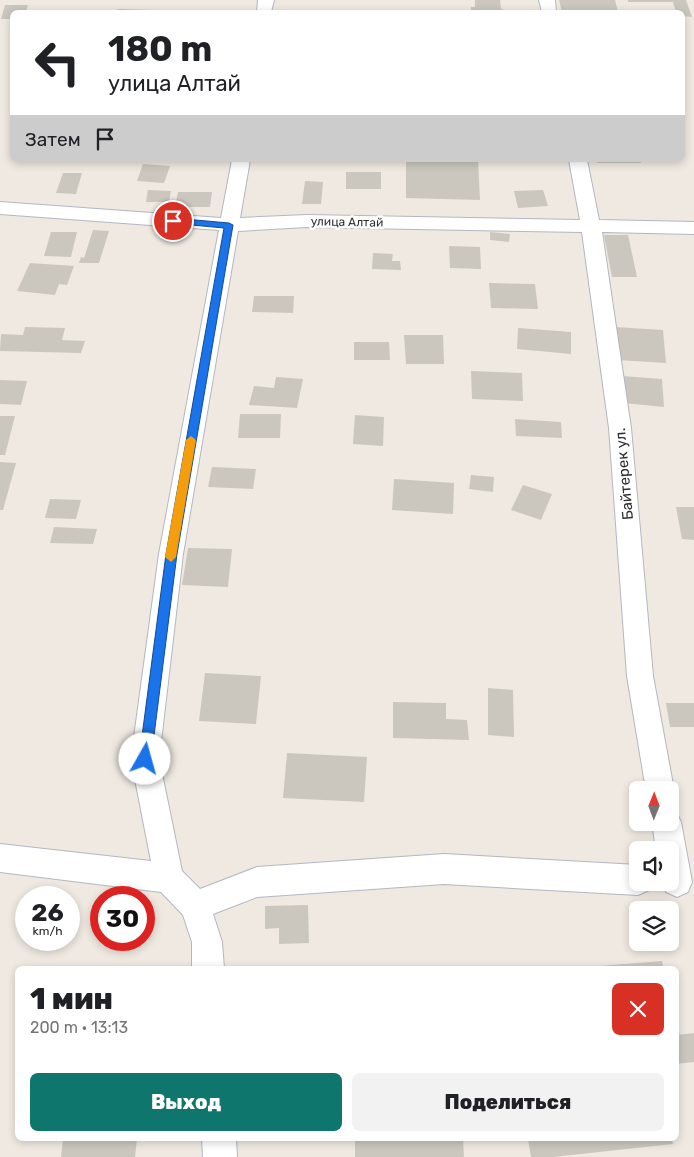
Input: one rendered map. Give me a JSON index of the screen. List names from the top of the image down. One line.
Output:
{"streets":{"street":["улица Алтай","Байтерек ул."]},"crossings":[["улица Алтай","Байтерек ул."]],"north":"top","page":{"turn":["180 m","улица Алтай"],"then":"Затем","speed":"26 km/h","limit":"30","heading":["1 мин","200 m · 13:13"],"buttons":["Выход","Поделиться"]}}
